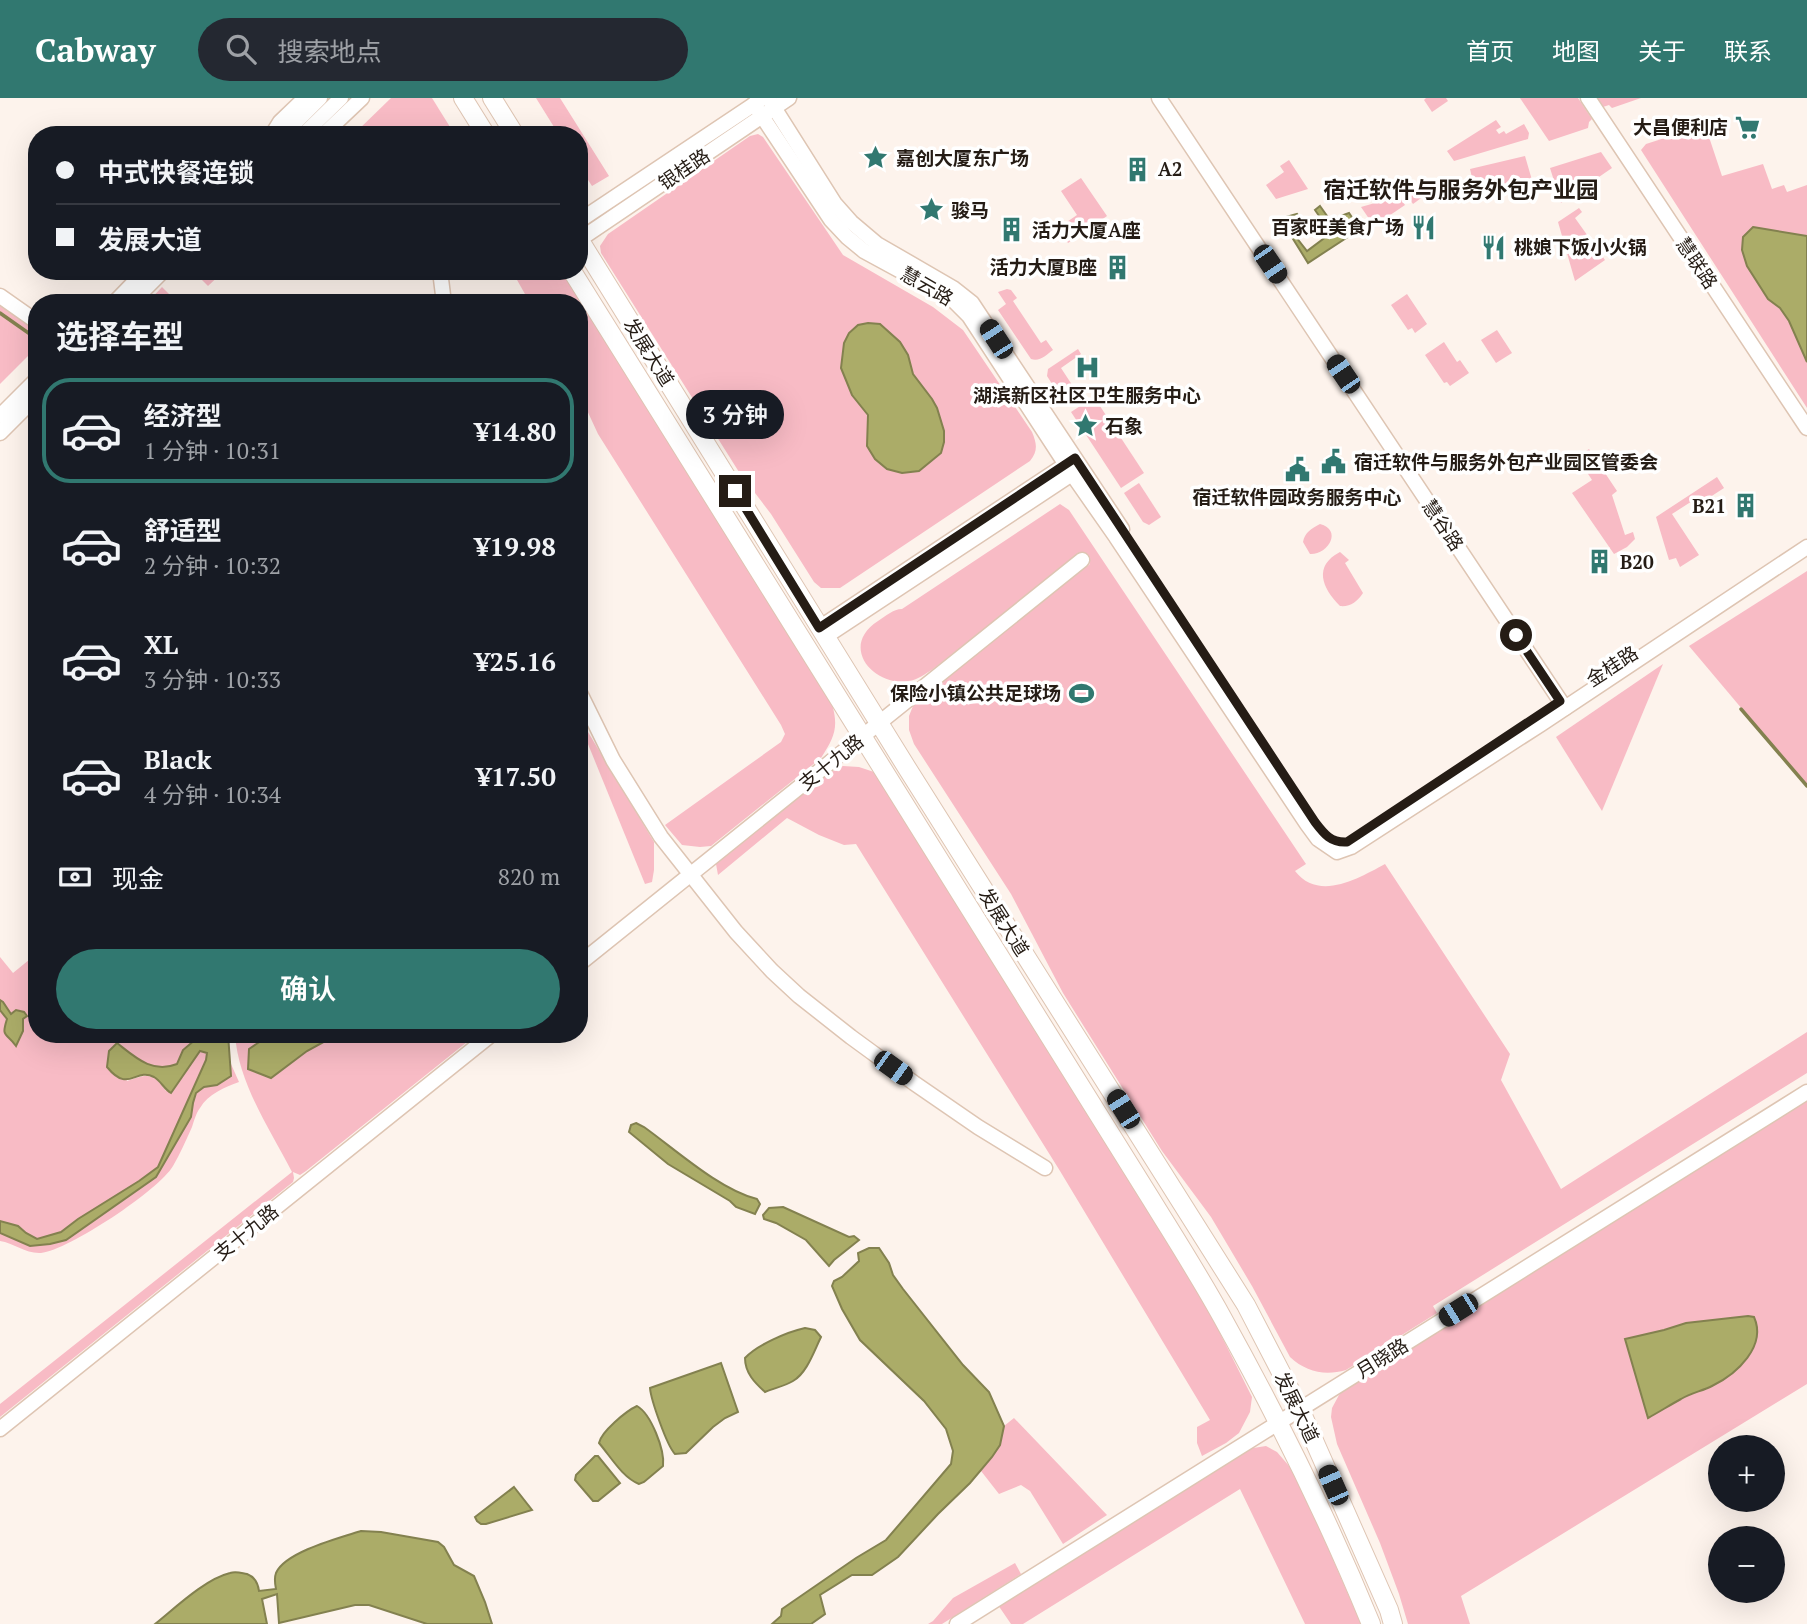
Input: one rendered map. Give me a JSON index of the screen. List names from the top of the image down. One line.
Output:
{"streets":{"main road":["发展大道"],"street":["银桂路","慧联路","慧云路","慧谷路","金桂路","支十九路","月晓路"]},"crossings":[["银桂路","慧云路"],["慧云路","金桂路"],["发展大道","支十九路"],["发展大道","月晓路"],["慧谷路","金桂路"]],"districts":["宿迁软件与服务外包产业园"],"places":{"supermarket":["大昌便利店"],"place":["嘉创大厦东广场","骏马","石象"],"building":["A2","活力大厦A座","活力大厦B座","B21","B20"],"restaurant":["百家旺美食广场","桃娘下饭小火锅"],"hospital":["湖滨新区社区卫生服务中心"],"public building":["宿迁软件与服务外包产业园区管委会","宿迁软件园政务服务中心"],"sports":["保险小镇公共足球场"]},"page":{"header":"Cabway","search":"搜索地点","nav":["首页","地图","关于","联系"],"banner":["中式快餐连锁","发展大道"],"heading":"选择车型","list":[{"name":"经济型","note":"1 分钟 · 10:31","value":"¥14.80"},{"name":"舒适型","note":"2 分钟 · 10:32","value":"¥19.98"},{"name":"XL","note":"3 分钟 · 10:33","value":"¥25.16"},{"name":"Black","note":"4 分钟 · 10:34","value":"¥17.50"}],"bubble":"3 分钟","pay":["现金","820 m"],"buttons":"确认","map_buttons":["+","−"]}}
